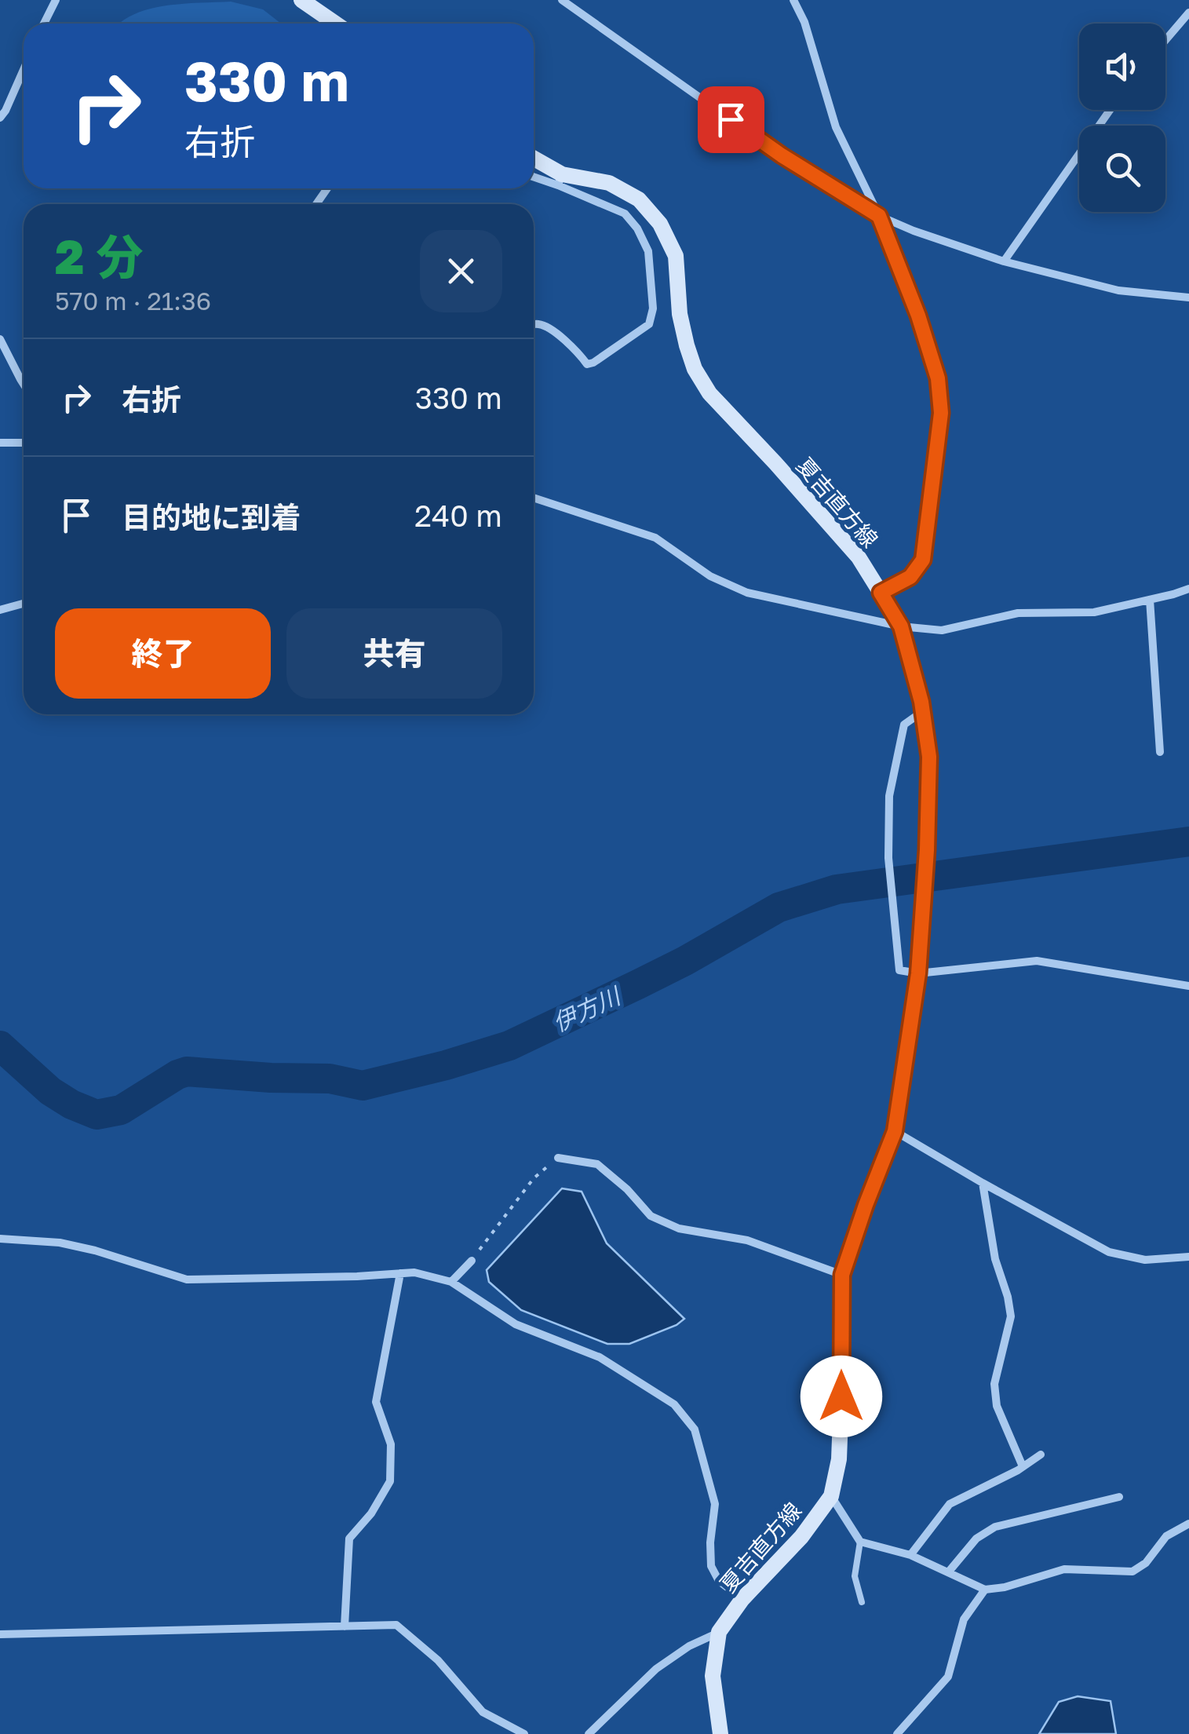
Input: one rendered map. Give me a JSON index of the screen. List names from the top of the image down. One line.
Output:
{"streets":{"main road":["夏吉直方線"]},"water":["伊方川"],"page":{"turn":["330 m","右折"],"heading":["2 分","570 m · 21:36"],"list":[{"name":"右折","value":"330 m"},{"name":"目的地に到着","value":"240 m"}],"buttons":["終了","共有"]}}
